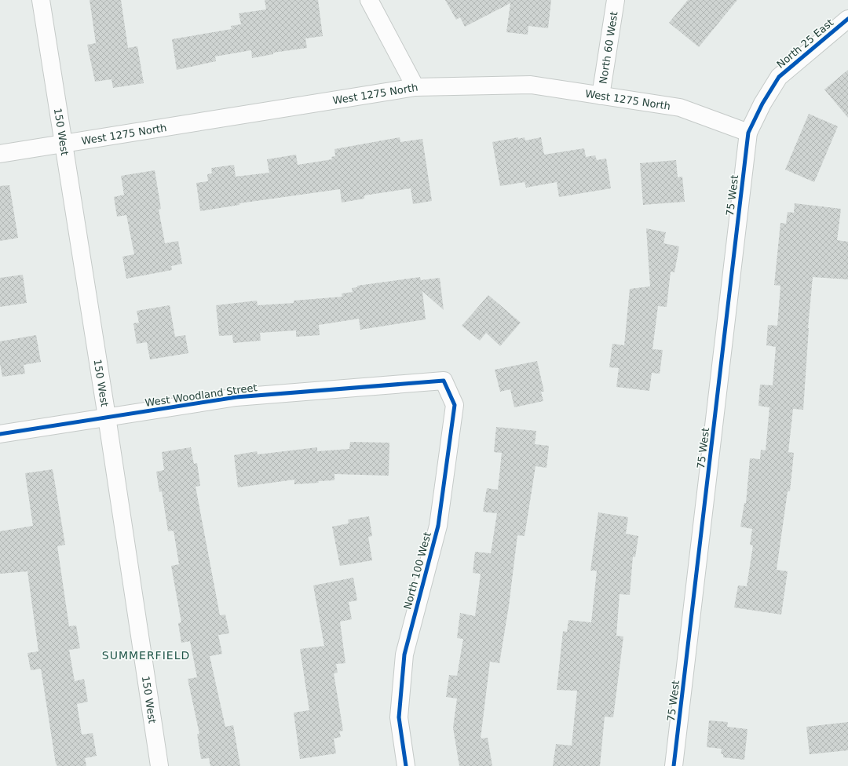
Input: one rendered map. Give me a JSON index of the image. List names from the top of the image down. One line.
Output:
{"streets":{"street":["North 25 East","North 60 West","West 1275 North","150 West","75 West","West Woodland Street","North 100 West"]},"crossings":[["North 25 East","West 1275 North"],["North 25 East","75 West"],["North 60 West","West 1275 North"],["West 1275 North","150 West"],["West 1275 North","75 West"],["150 West","West Woodland Street"],["West Woodland Street","North 100 West"]],"districts":["SUMMERFIELD"]}
